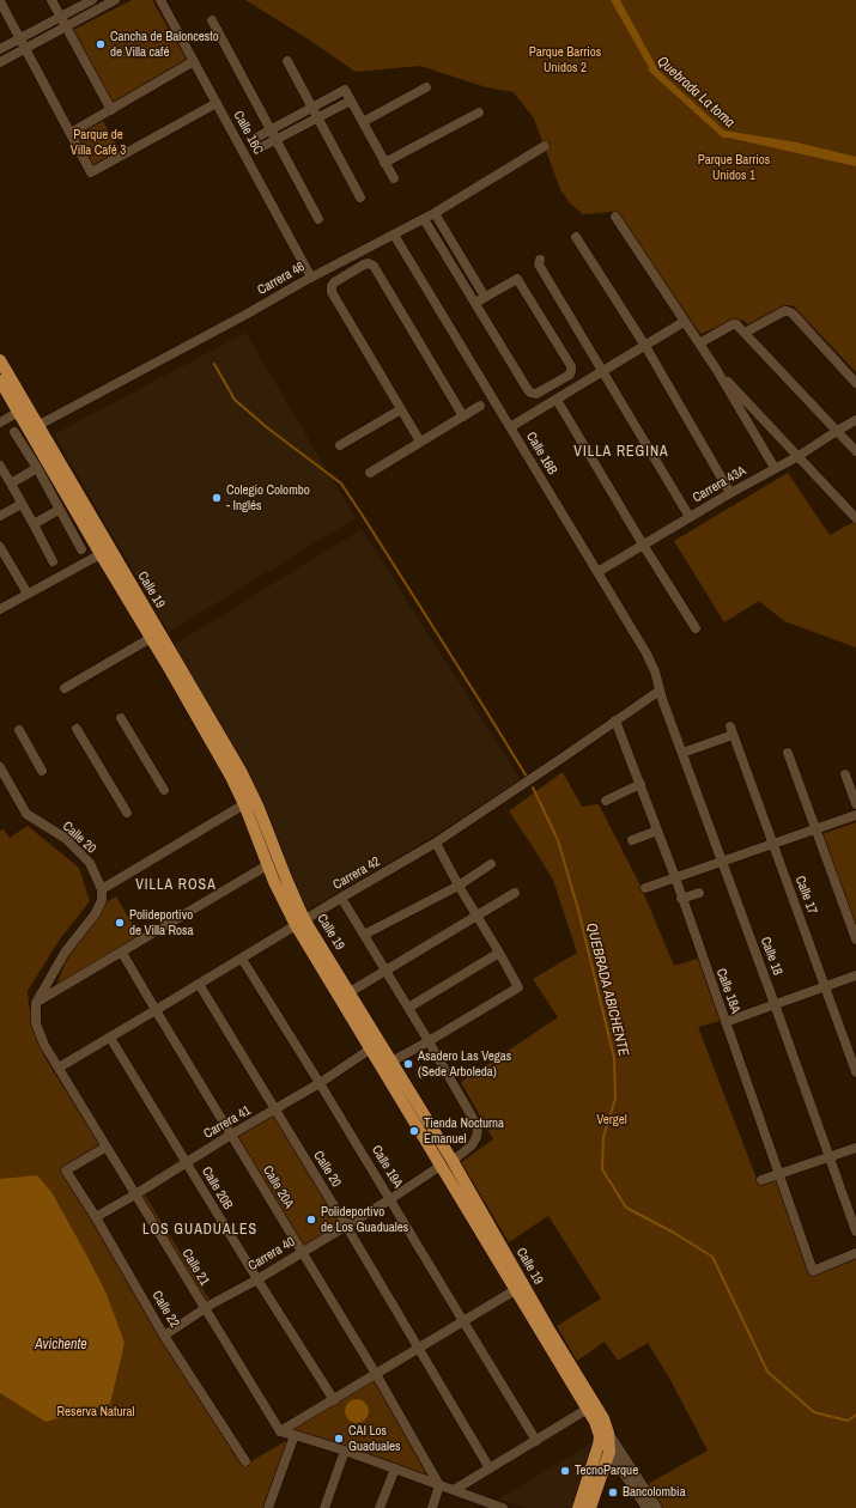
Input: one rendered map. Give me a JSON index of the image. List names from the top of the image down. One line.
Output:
{"streets":{"main road":["Calle 19"],"street":["Calle 16C","Carrera 46","Calle 16B","Carrera 43A","Calle 20","Carrera 42","Calle 17","Calle 18","Calle 18A","Carrera 41","Calle 19A","Calle 20A","Calle 20B","Carrera 40","Calle 21","Calle 22"]},"crossings":[["Calle 16C","Carrera 46"],["Carrera 46","Calle 16B"],["Carrera 46","Calle 19"],["Calle 16B","Carrera 43A"],["Calle 16B","Carrera 42"],["Calle 16B","Calle 18"],["Calle 19","Carrera 42"],["Calle 19","Carrera 41"],["Calle 19","Carrera 40"],["Calle 20","Carrera 42"],["Calle 20","Carrera 41"],["Calle 20","Carrera 40"],["Carrera 42","Calle 18"],["Carrera 42","Calle 18A"],["Carrera 42","Calle 19A"],["Carrera 42","Calle 20A"],["Carrera 42","Calle 20B"],["Carrera 42","Calle 21"],["Calle 17","Calle 18"],["Carrera 41","Calle 19A"],["Carrera 41","Calle 20A"],["Carrera 41","Calle 20B"],["Carrera 41","Calle 21"],["Carrera 41","Calle 22"],["Calle 19A","Carrera 40"],["Calle 20A","Carrera 40"],["Calle 20B","Carrera 40"],["Carrera 40","Calle 21"],["Carrera 40","Calle 22"],["Calle 21","Calle 22"]],"districts":["VILLA REGINA","VILLA ROSA","LOS GUADUALES"],"water":["Quebrada La toma","QUEBRADA ABICHENTE","Avichente"],"parks":["Parque Barrios Unidos 2","Parque de Villa Café 3","Parque Barrios Unidos 1","Vergel","Reserva Natural"],"places":["Cancha de Baloncesto de Villa café","Colegio Colombo - Inglés","Polideportivo de Villa Rosa","Asadero Las Vegas (Sede Arboleda)","Tienda Nocturna Emanuel","Polideportivo de Los Guaduales","CAI Los Guaduales","TecnoParque","Bancolombia"]}
